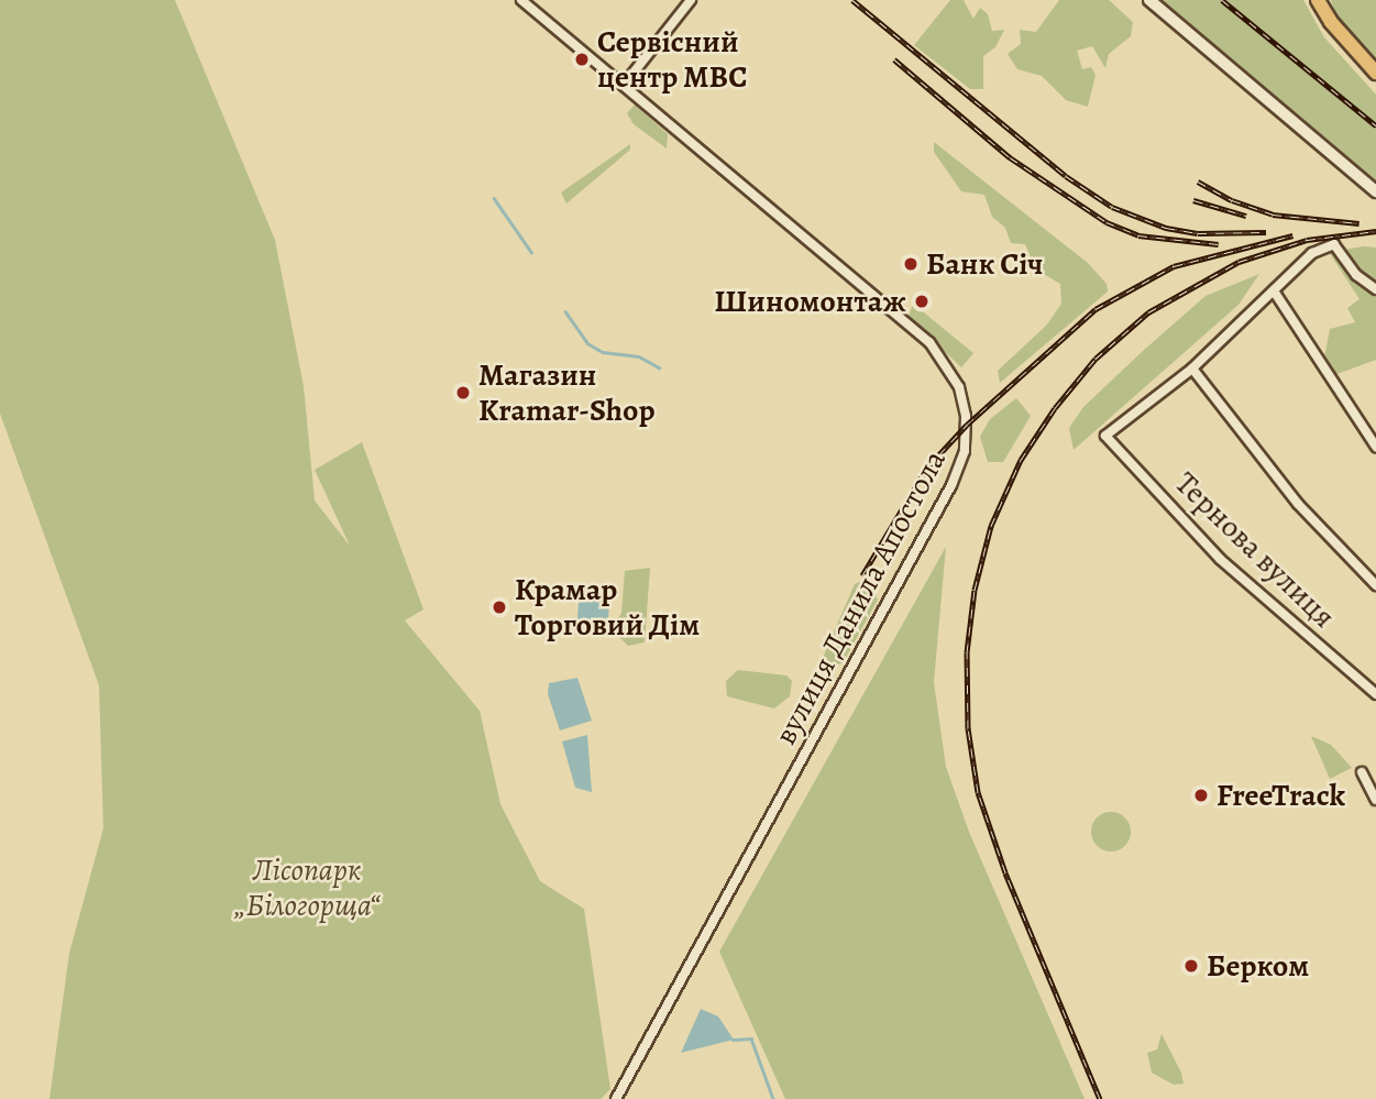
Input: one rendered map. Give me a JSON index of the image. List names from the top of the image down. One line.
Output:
{"streets":{"street":["Тернова вулиця","вулиця Данила Апостола"]},"parks":["Лісопарк „Білогорща“"],"places":["Сервісний центр МВС","Банк Січ","Шиномонтаж","Магазин Kramar-Shop","Крамар Торговий Дім","FreeTrack","Берком"]}
